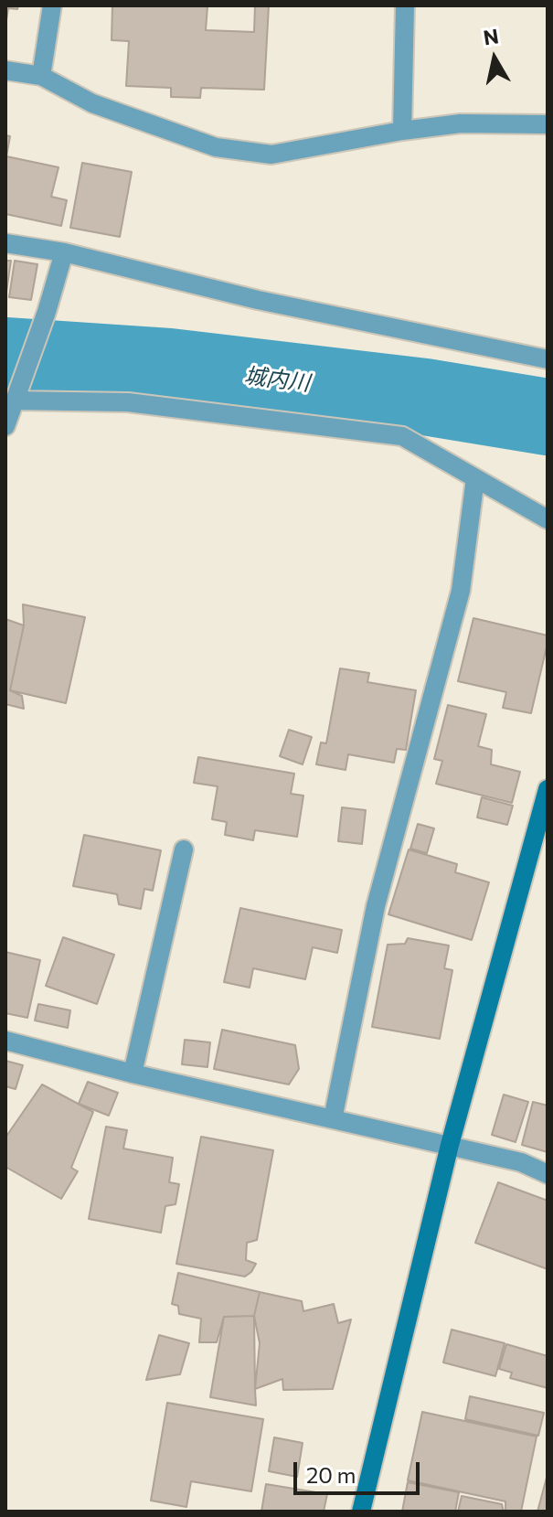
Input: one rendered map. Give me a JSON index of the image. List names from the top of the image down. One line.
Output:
{"water":["城内川"],"scale_bar":"20 m","north":"top"}
